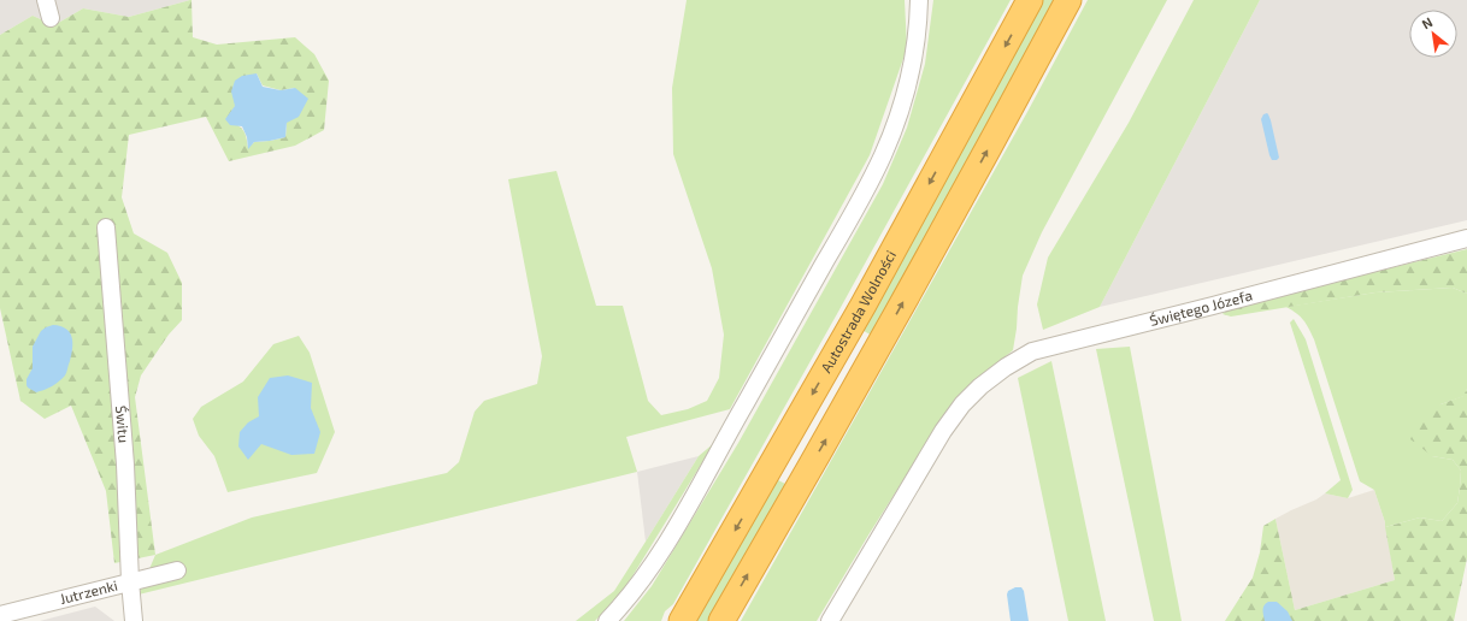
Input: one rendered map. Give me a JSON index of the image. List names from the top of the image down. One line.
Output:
{"streets":{"highway":["Autostrada Wolności"],"street":["Świętego Józefa","Świtu","Jutrzenki"]},"crossings":[["Świtu","Jutrzenki"]],"north":"top left"}
